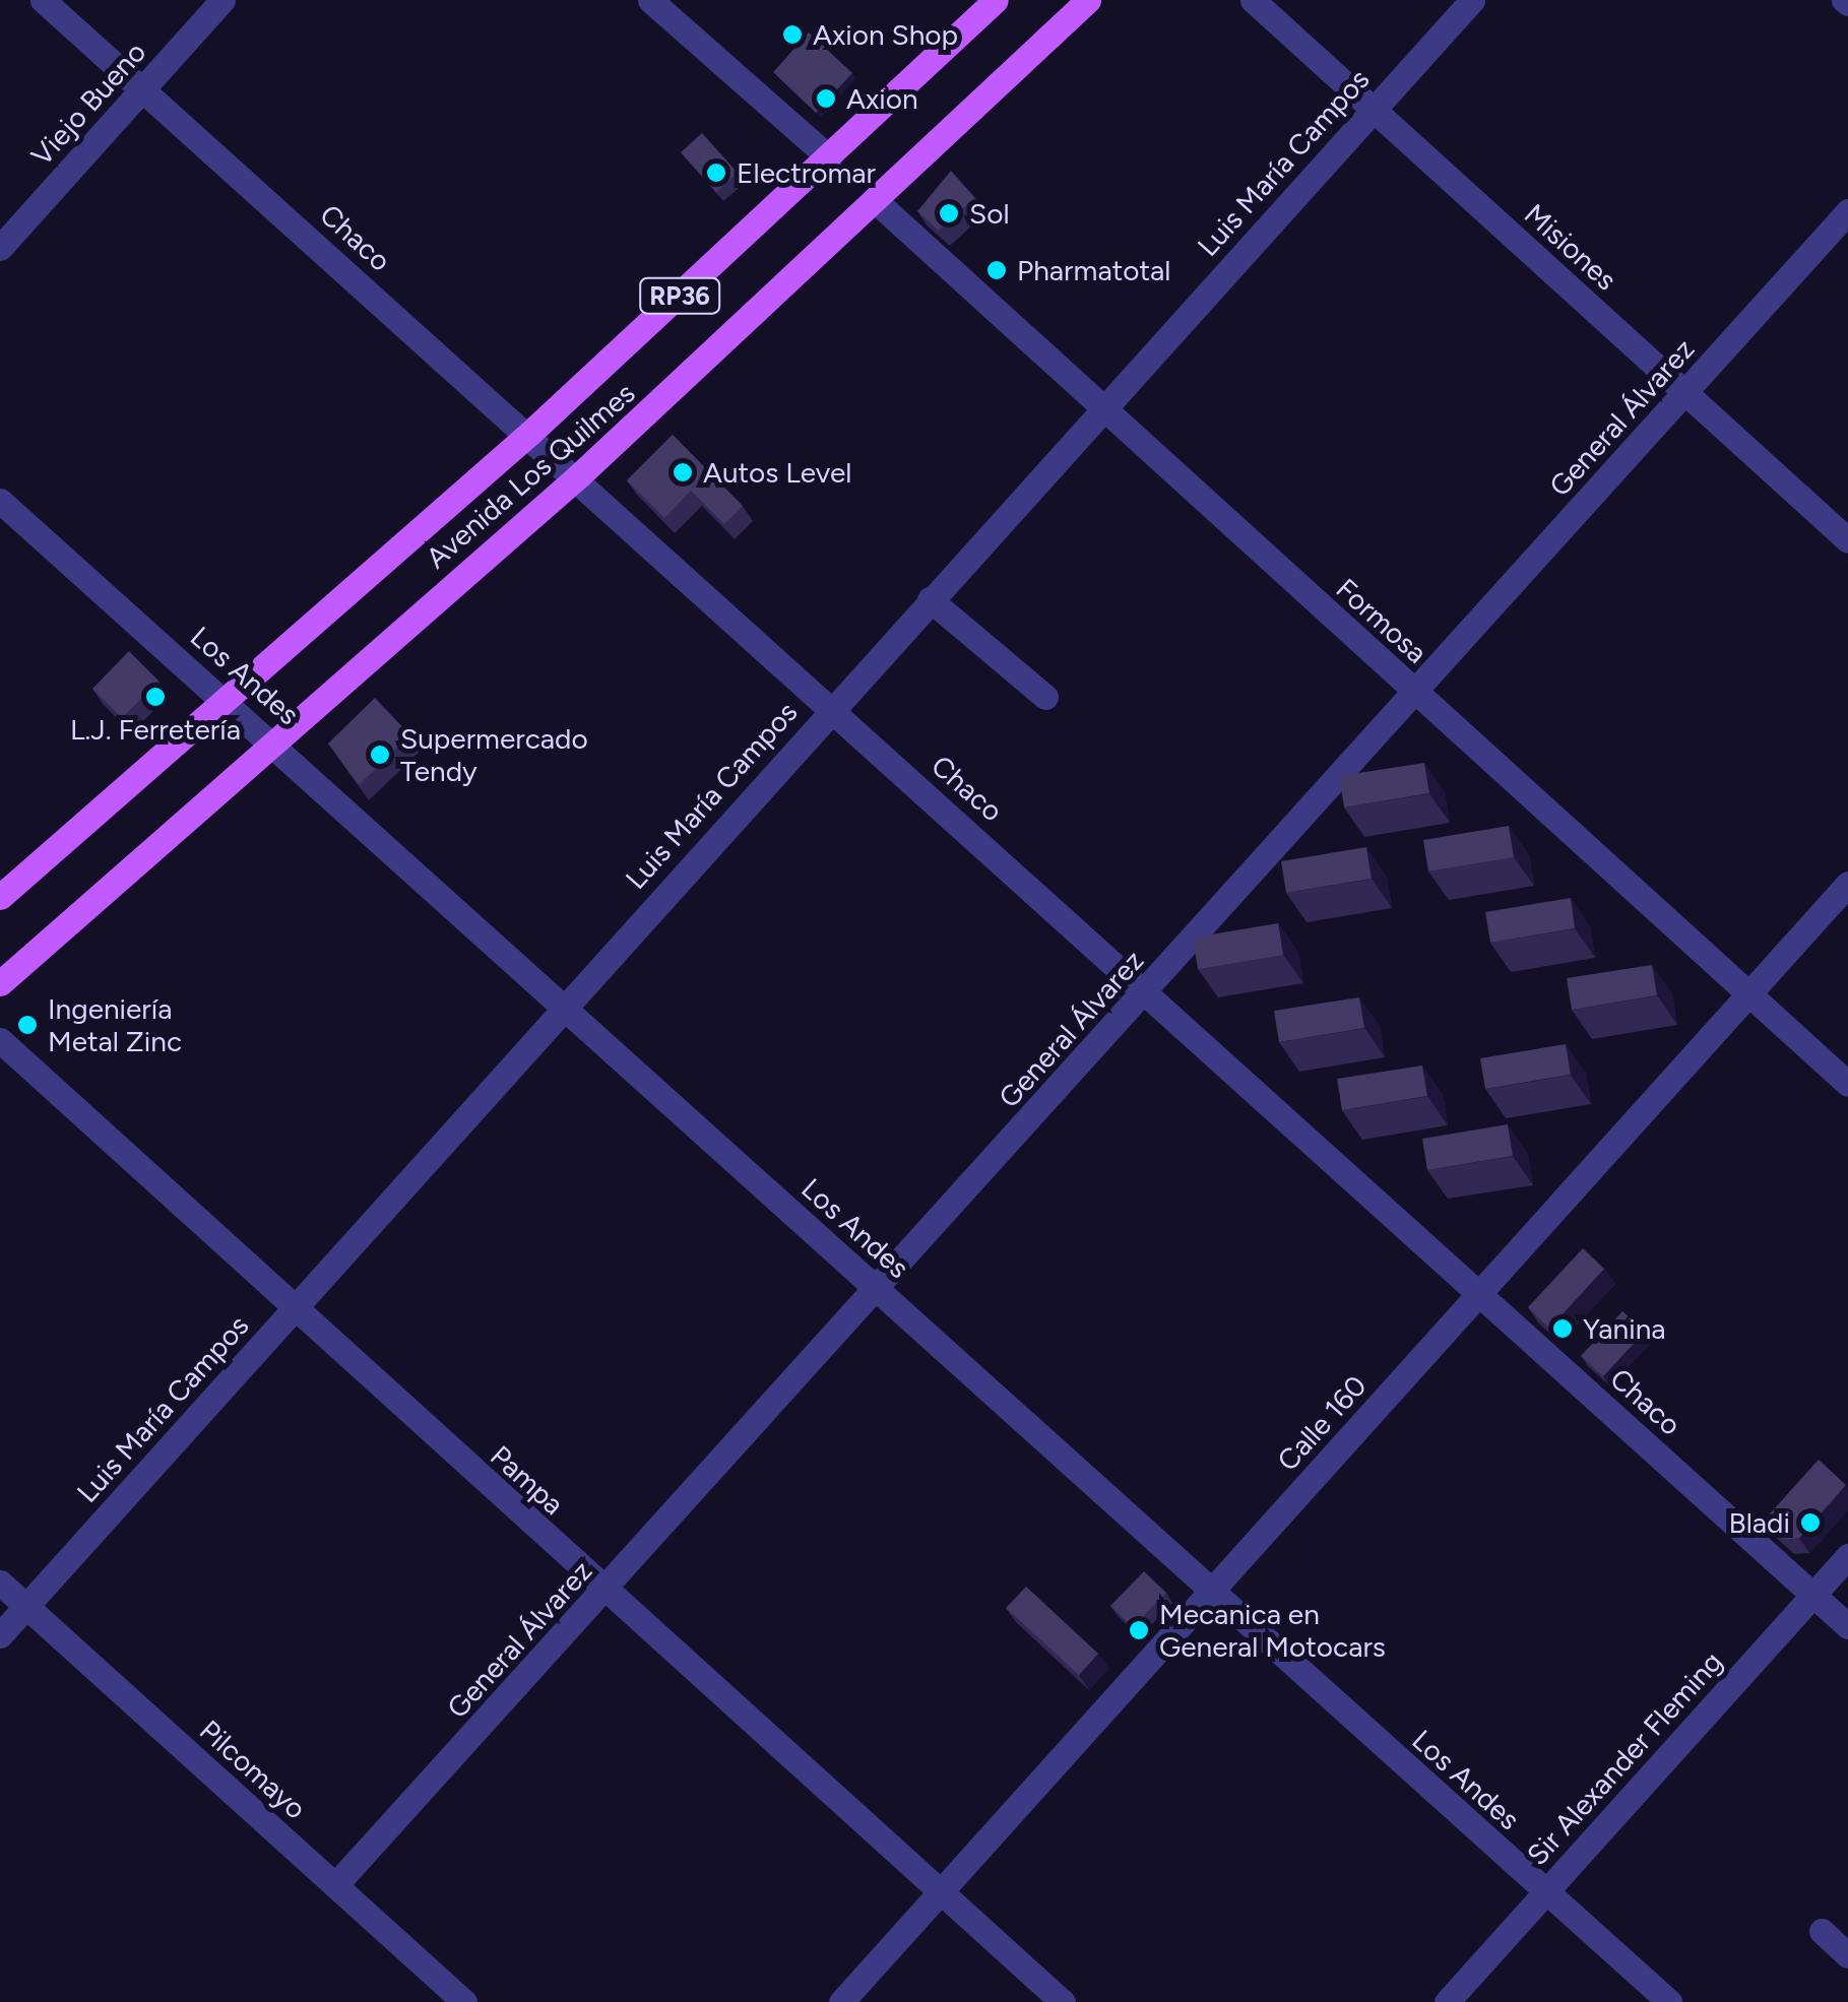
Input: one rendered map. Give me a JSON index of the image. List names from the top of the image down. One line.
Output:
{"streets":{"main road":["RP36","Avenida Los Quilmes"],"street":["Viejo Bueno","Luis María Campos","Chaco","Misiones","General Álvarez","Formosa","Los Andes","Calle 160","Pampa","Sir Alexander Fleming","Pilcomayo"]},"crossings":[["Viejo Bueno","Chaco"],["Luis María Campos","Chaco"],["Luis María Campos","Misiones"],["Luis María Campos","Formosa"],["Luis María Campos","Los Andes"],["Luis María Campos","Pampa"],["Luis María Campos","Pilcomayo"],["Chaco","General Álvarez"],["Chaco","Avenida Los Quilmes"],["Chaco","Calle 160"],["Chaco","Sir Alexander Fleming"],["Misiones","General Álvarez"],["General Álvarez","Formosa"],["General Álvarez","Los Andes"],["General Álvarez","Pampa"],["General Álvarez","Pilcomayo"],["Avenida Los Quilmes","Formosa"],["Avenida Los Quilmes","Los Andes"],["Formosa","Calle 160"],["Los Andes","Calle 160"],["Los Andes","Sir Alexander Fleming"],["Calle 160","Pampa"]],"places":["Axion Shop","Axion","Electromar","Sol","Pharmatotal","Autos Level","L.J. Ferretería","Supermercado Tendy","Ingeniería Metal Zinc","Yanina","Bladi","Mecanica en General Motocars"]}
